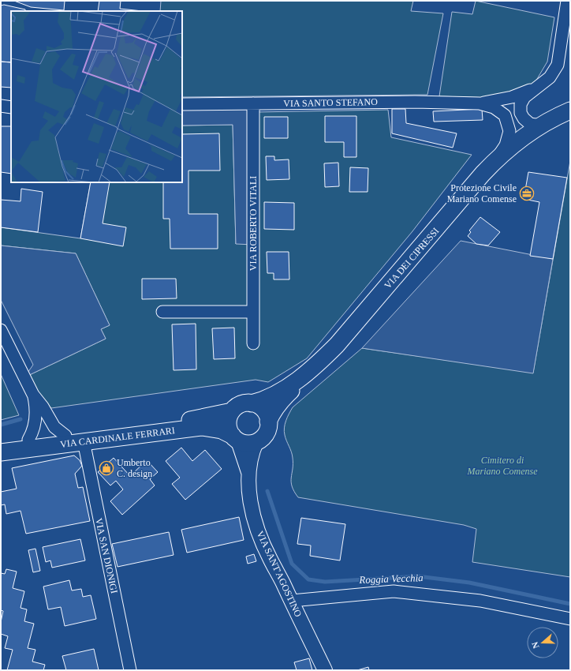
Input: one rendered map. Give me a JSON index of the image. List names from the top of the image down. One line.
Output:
{"streets":{"main road":["VIA DEI CIPRESSI","VIA CARDINALE FERRARI"],"street":["VIA SANTO STEFANO","VIA ROBERTO VITALI","VIA SAN DIONIGI","VIA SANT'AGOSTINO"]},"crossings":[["VIA SANTO STEFANO","VIA ROBERTO VITALI"],["VIA SANTO STEFANO","VIA DEI CIPRESSI"],["VIA DEI CIPRESSI","VIA CARDINALE FERRARI"],["VIA CARDINALE FERRARI","VIA SAN DIONIGI"]],"water":["Roggia Vecchia"],"parks":["Cimitero di Mariano Comense"],"places":{"office":["Protezione Civile Mariano Comense"],"shop":["Umberto C. design"]},"north":"left"}
